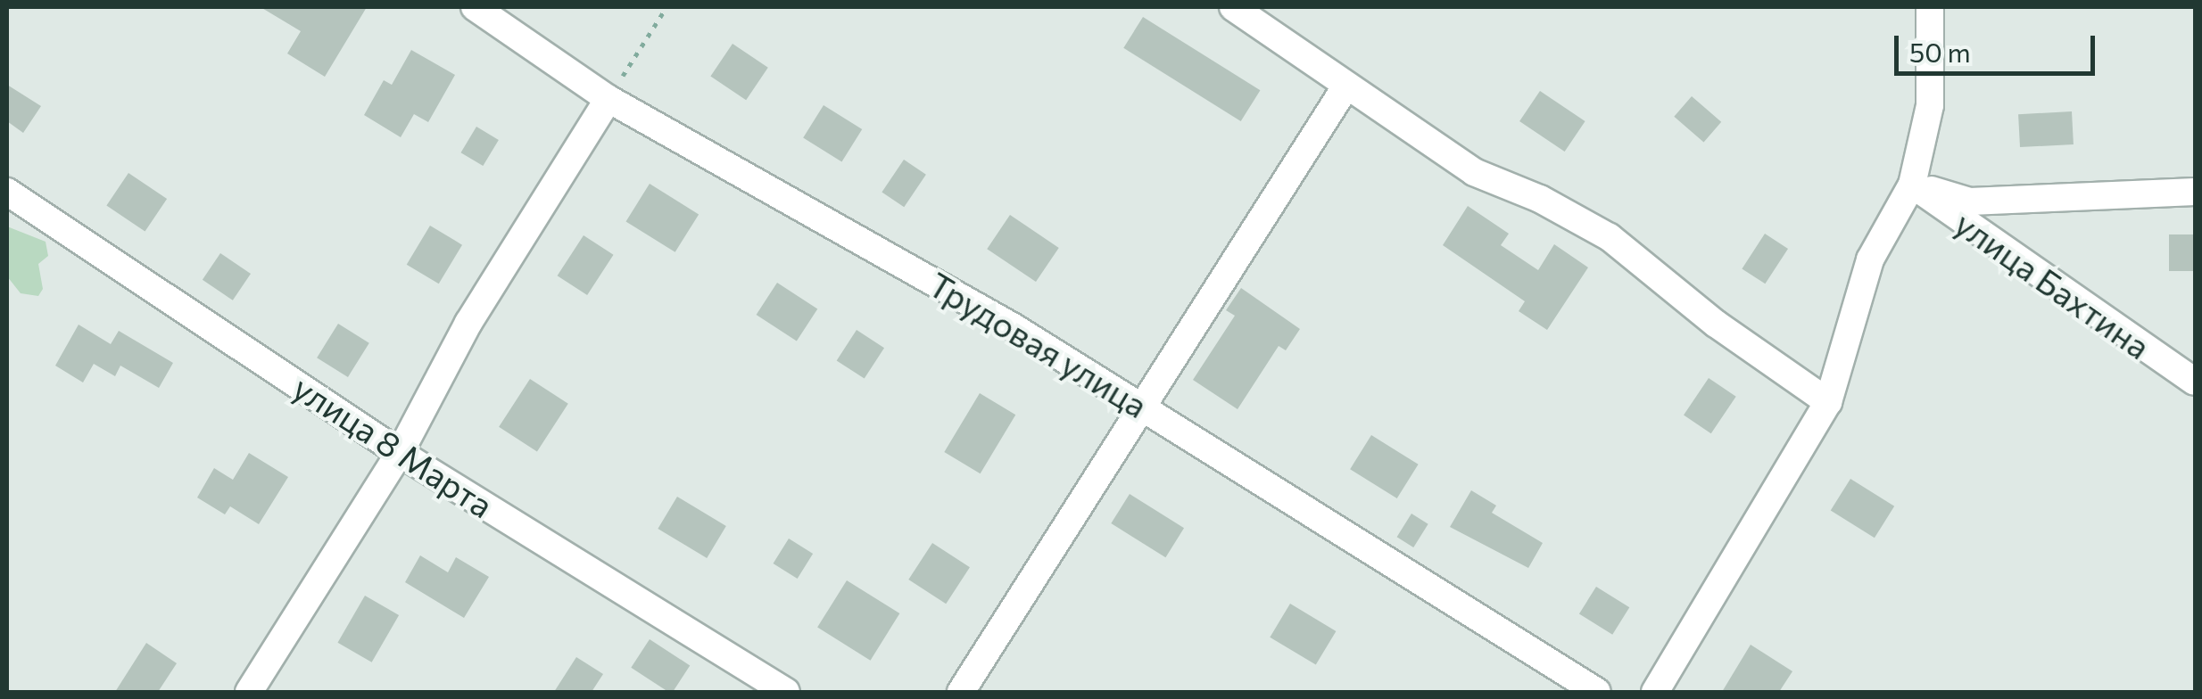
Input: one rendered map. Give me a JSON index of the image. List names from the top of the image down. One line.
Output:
{"streets":{"street":["улица Бахтина","Трудовая улица","улица 8 Марта"]},"scale_bar":"50 m"}
